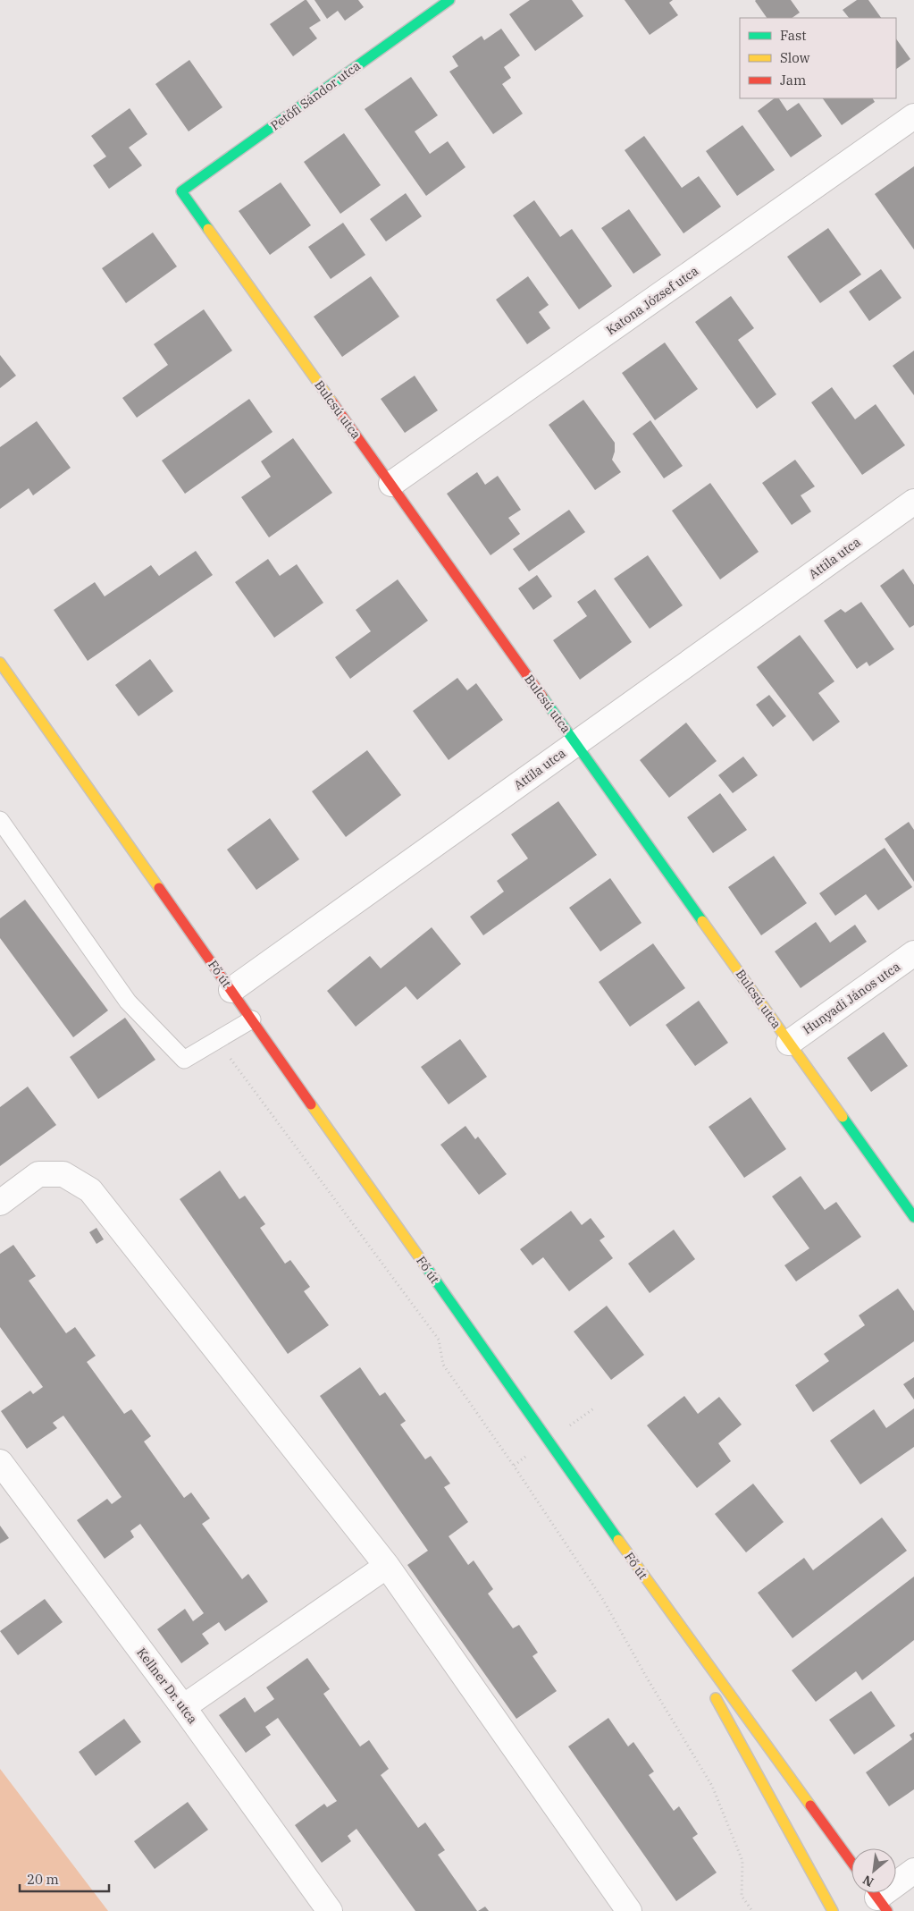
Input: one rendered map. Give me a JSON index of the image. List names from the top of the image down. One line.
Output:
{"streets":{"main road":["Petőfi Sándor utca","Bulcsú utca","Fő út"],"street":["Katona József utca","Attila utca","Hunyadi János utca","Kellner Dr. utca"]},"crossings":[["Petőfi Sándor utca","Bulcsú utca"],["Katona József utca","Bulcsú utca"],["Bulcsú utca","Attila utca"],["Bulcsú utca","Hunyadi János utca"],["Attila utca","Fő út"]],"legend":["Fast","Slow","Jam"],"scale_bar":"20 m","north":"bottom left"}
